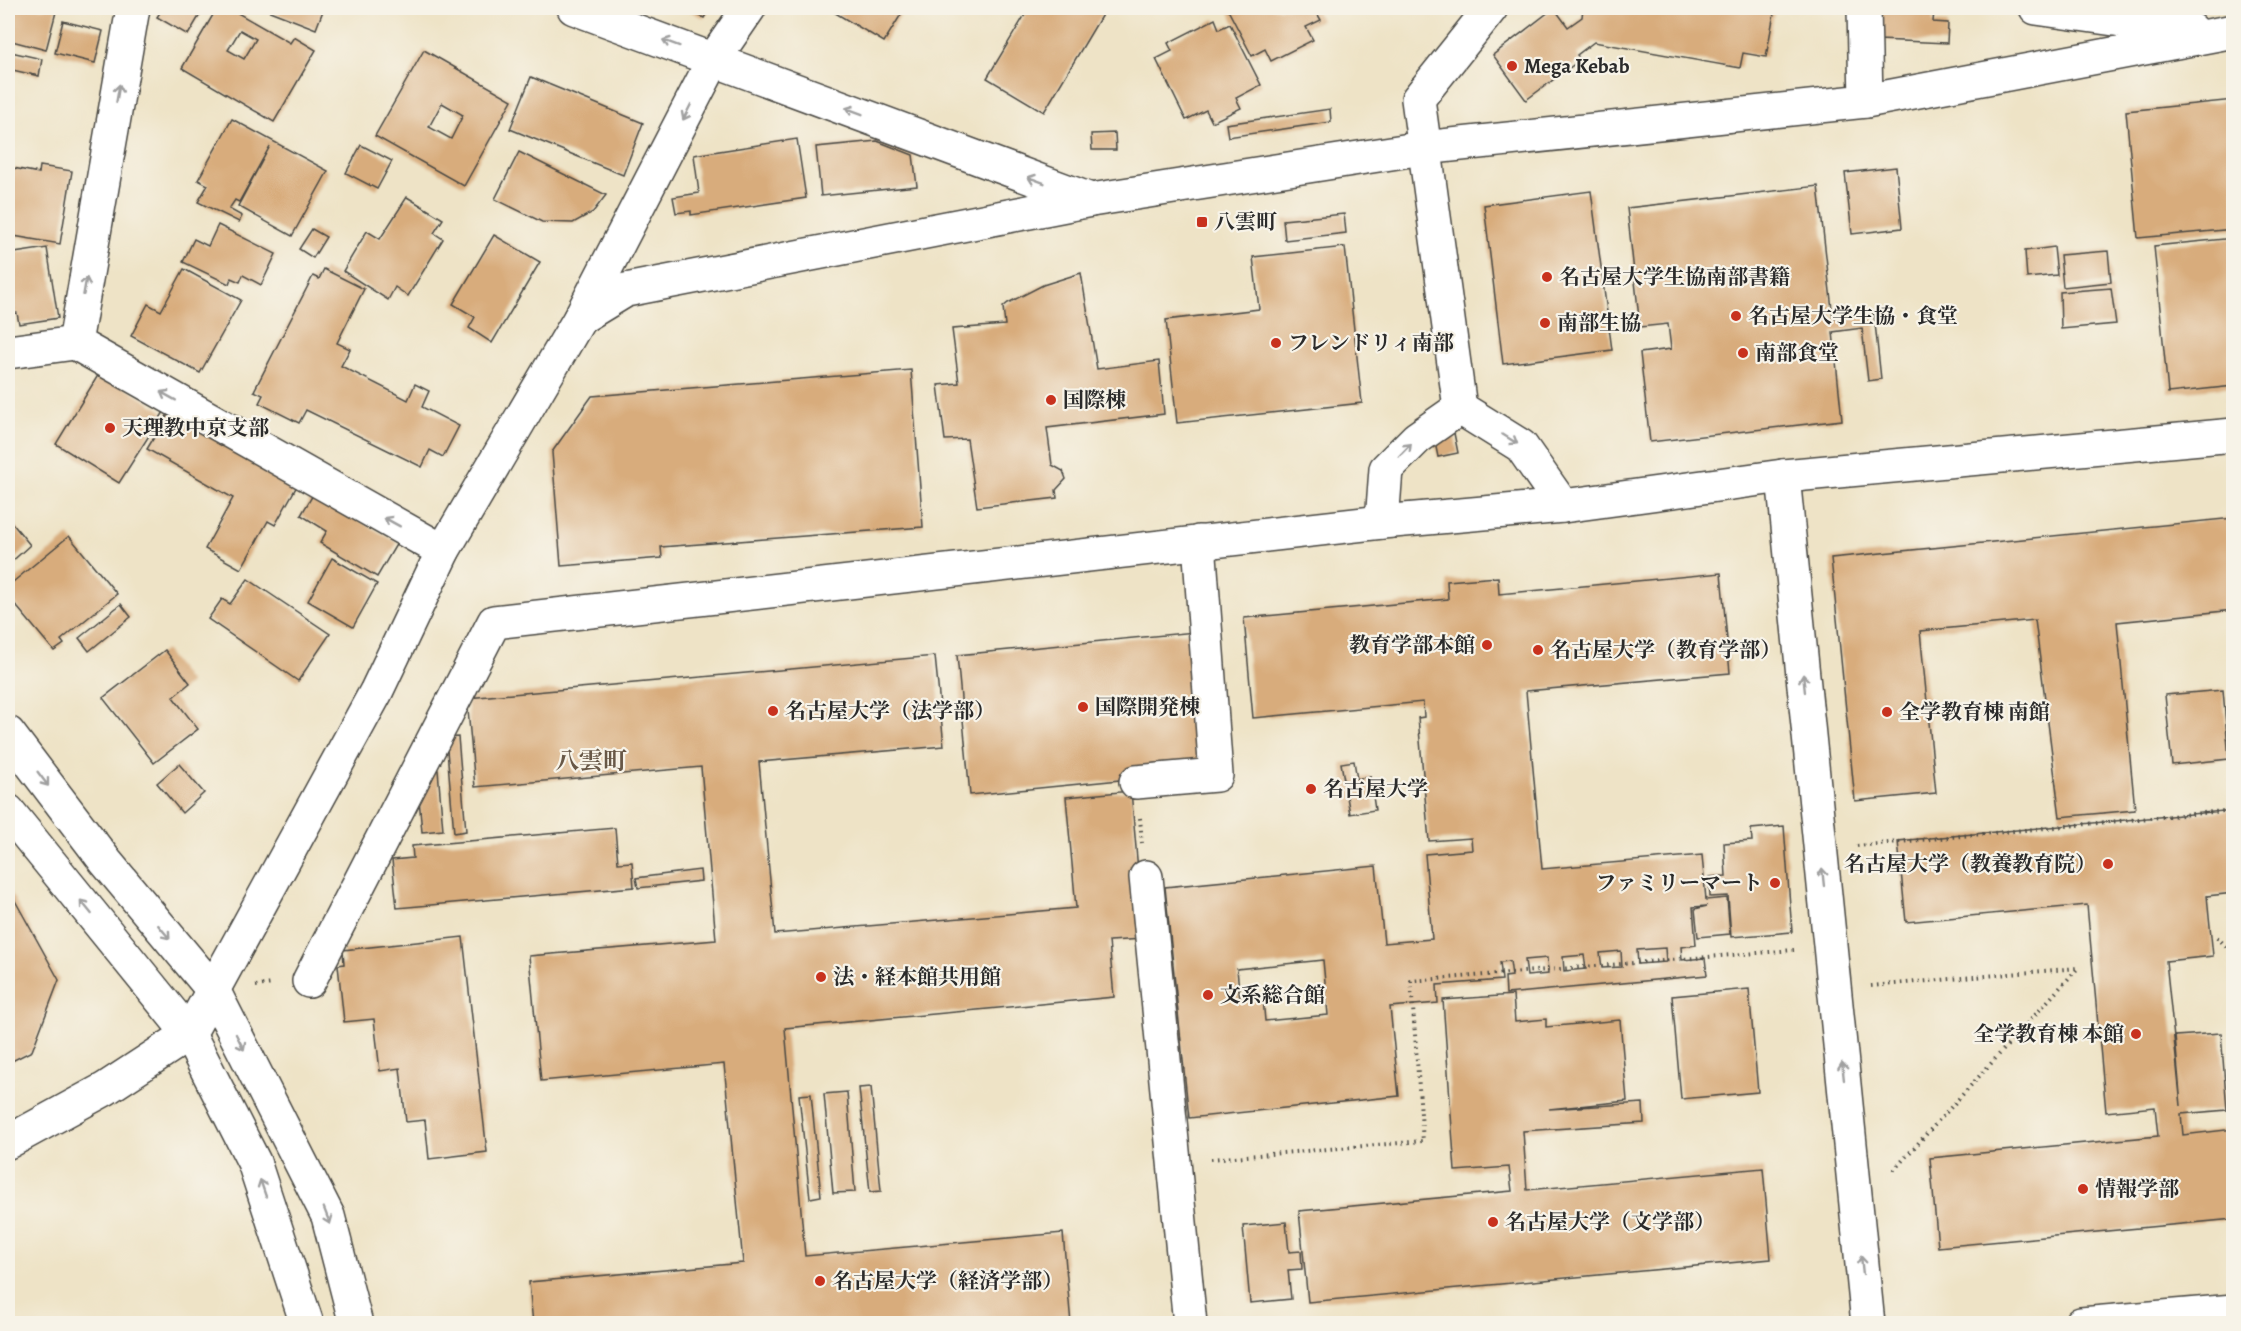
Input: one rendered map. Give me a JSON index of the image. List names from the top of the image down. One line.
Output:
{"districts":["八雲町"],"places":{"other":["Mega Kebab","名古屋大学生協南部書籍","名古屋大学生協・食堂","南部生協","フレンドリィ南部","南部食堂","国際棟","天理教中京支部","教育学部本館","名古屋大学（教育学部）","国際開発棟","名古屋大学（法学部）","全学教育棟 南館","名古屋大学","名古屋大学（教養教育院）","ファミリーマート","法・経本館共用館","文系総合館","全学教育棟 本館","情報学部","名古屋大学（文学部）","名古屋大学（経済学部）"],"transit":["八雲町"]}}
